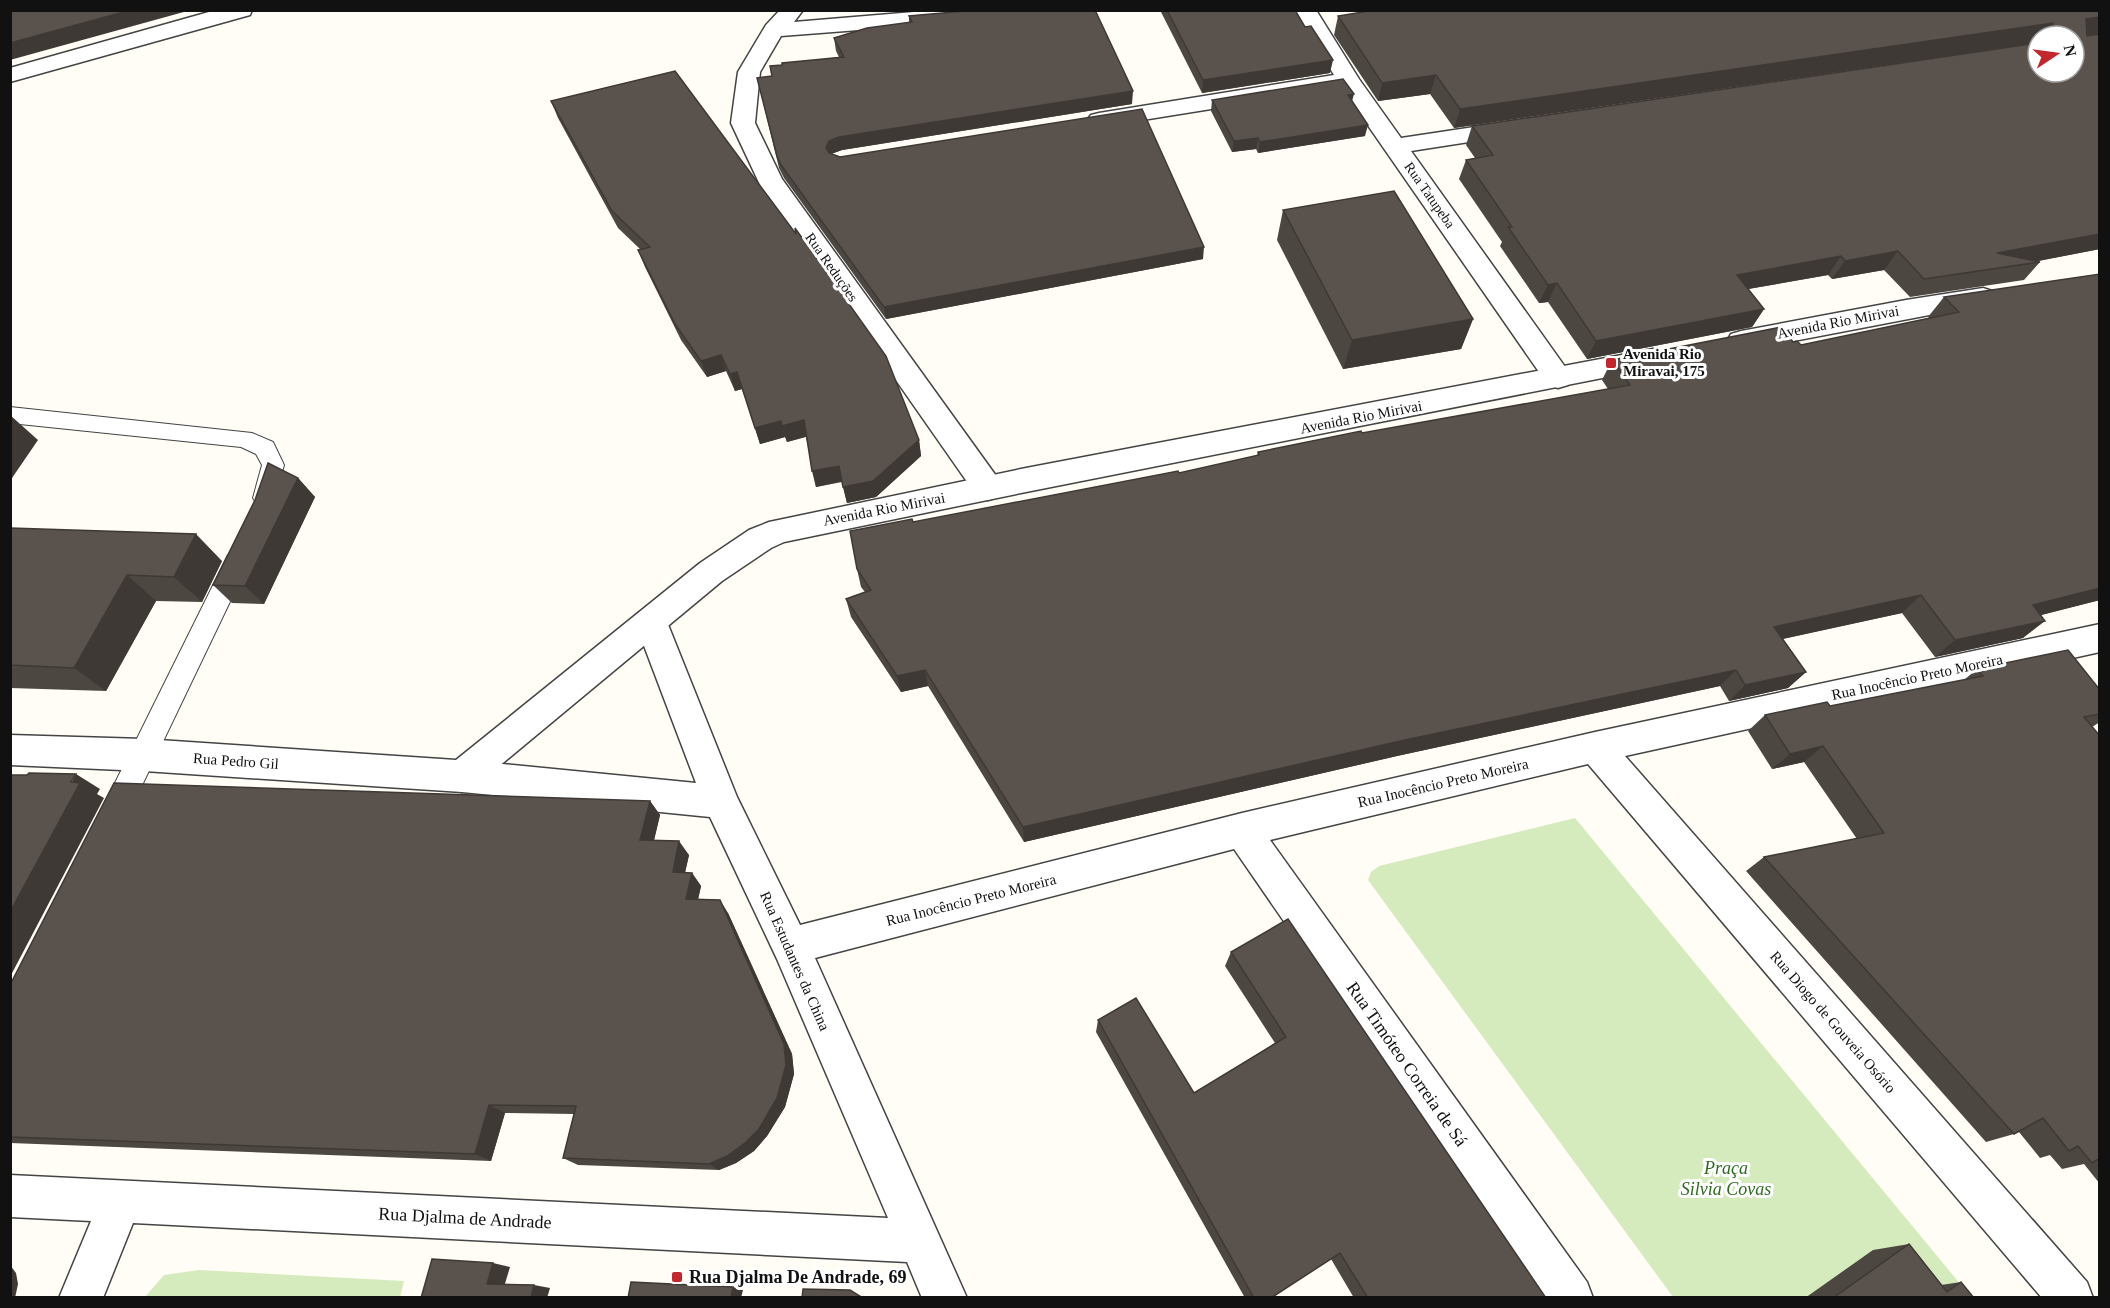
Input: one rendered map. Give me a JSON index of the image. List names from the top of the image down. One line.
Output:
{"streets":{"street":["Rua Tatupeba","Rua Reduções","Avenida Rio Mirivai","Rua Inocêncio Preto Moreira","Rua Pedro Gil","Rua Estudantes da China","Rua Diogo de Gouveia Osório","Rua Timóteo Correia de Sá","Rua Djalma de Andrade"]},"crossings":[["Rua Tatupeba","Avenida Rio Mirivai"],["Rua Reduções","Avenida Rio Mirivai"],["Avenida Rio Mirivai","Rua Estudantes da China"],["Rua Inocêncio Preto Moreira","Rua Estudantes da China"],["Rua Inocêncio Preto Moreira","Rua Diogo de Gouveia Osório"],["Rua Inocêncio Preto Moreira","Rua Timóteo Correia de Sá"],["Rua Pedro Gil","Rua Estudantes da China"],["Rua Estudantes da China","Rua Djalma de Andrade"]],"parks":["Praça Silvia Covas"],"places":{"transit":["Avenida Rio Miravai, 175","Rua Djalma De Andrade, 69"]},"north":"right"}
